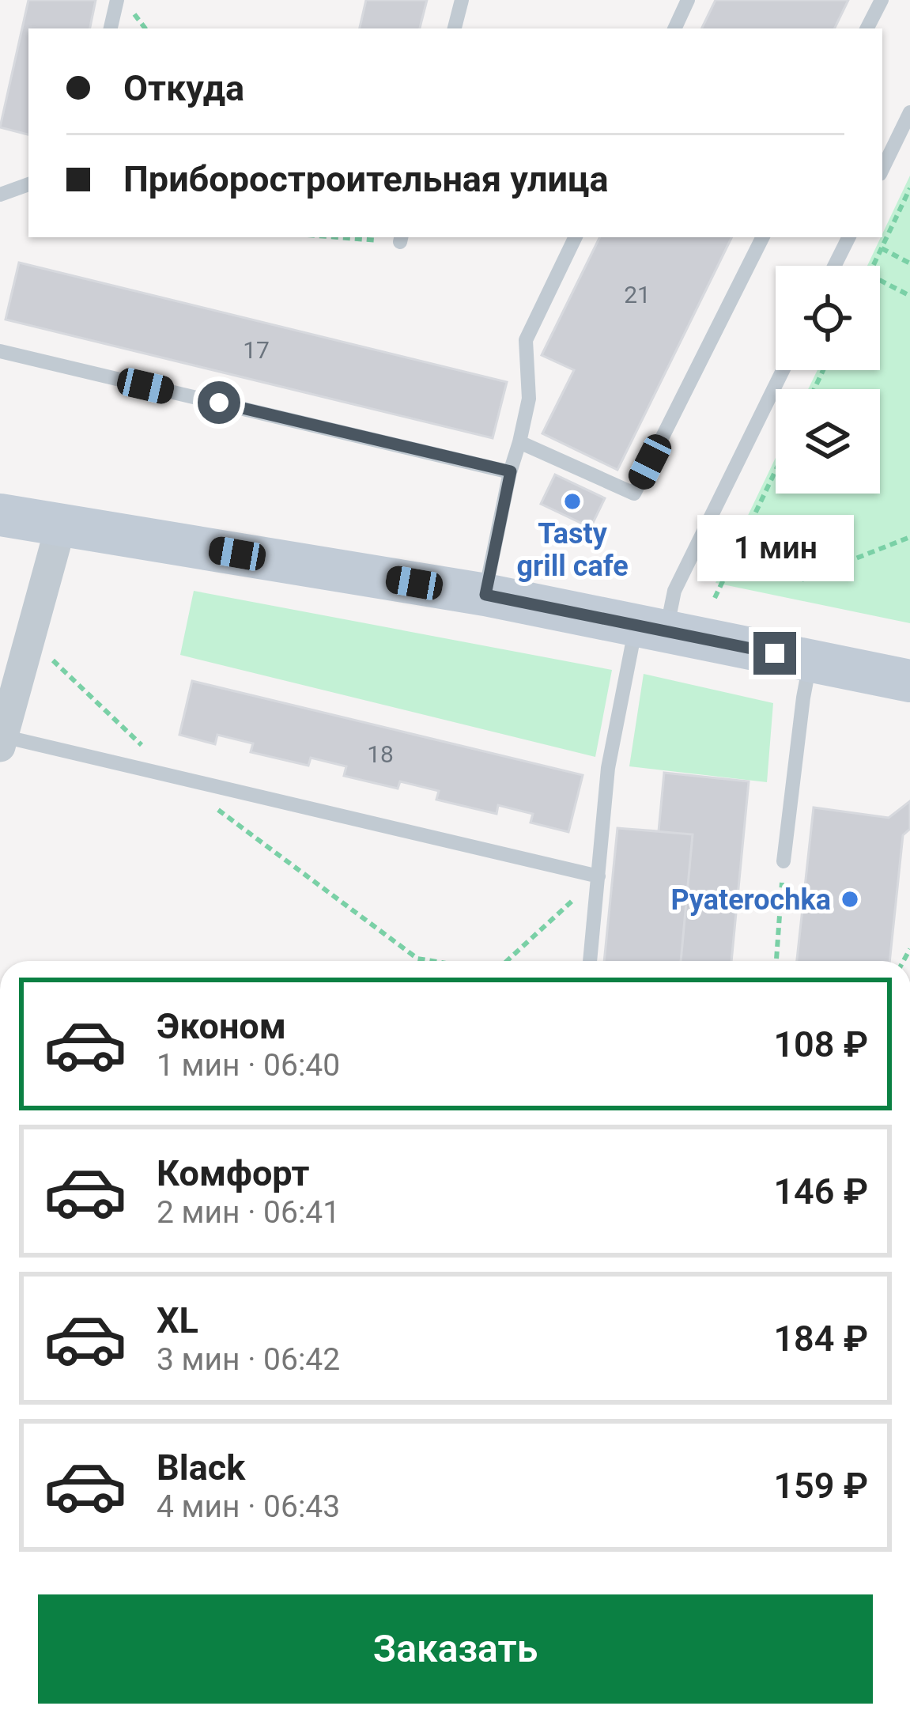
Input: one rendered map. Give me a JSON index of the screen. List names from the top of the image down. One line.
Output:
{"places":["Tasty grill cafe","Pyaterochka"],"house_numbers":["21","17","18"],"page":{"banner":["Откуда","Приборостроительная улица"],"bubble":"1 мин","list":[{"name":"Эконом","note":"1 мин · 06:40","value":"108 ₽"},{"name":"Комфорт","note":"2 мин · 06:41","value":"146 ₽"},{"name":"XL","note":"3 мин · 06:42","value":"184 ₽"},{"name":"Black","note":"4 мин · 06:43","value":"159 ₽"}],"buttons":"Заказать"}}
